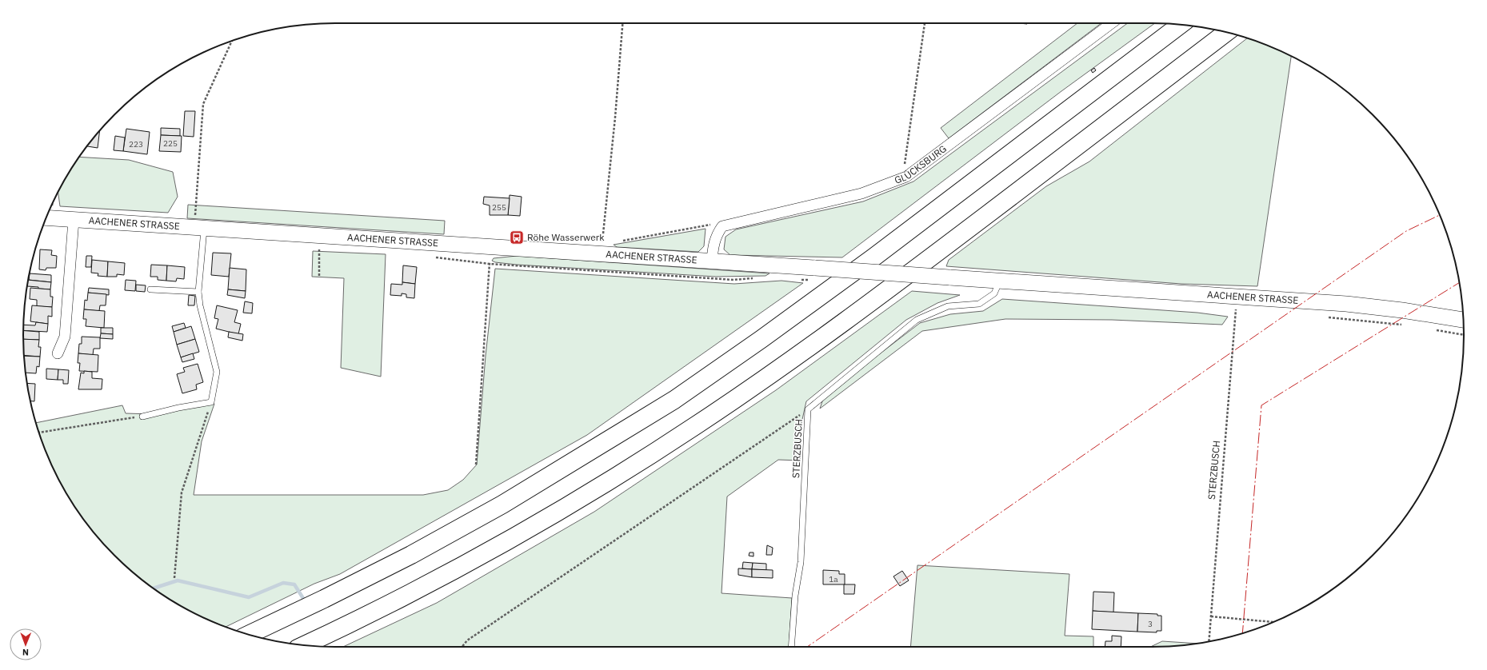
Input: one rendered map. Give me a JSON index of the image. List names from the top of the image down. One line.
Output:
{"streets":{"main road":["AACHENER STRASSE"],"street":["GLÜCKSBURG"],"lane":["STERZBUSCH"]},"crossings":[["AACHENER STRASSE","STERZBUSCH"]],"places":{"bus stop":["Röhe Wasserwerk"]},"house_numbers":["225","223","255","1a","3"],"north":"bottom"}
